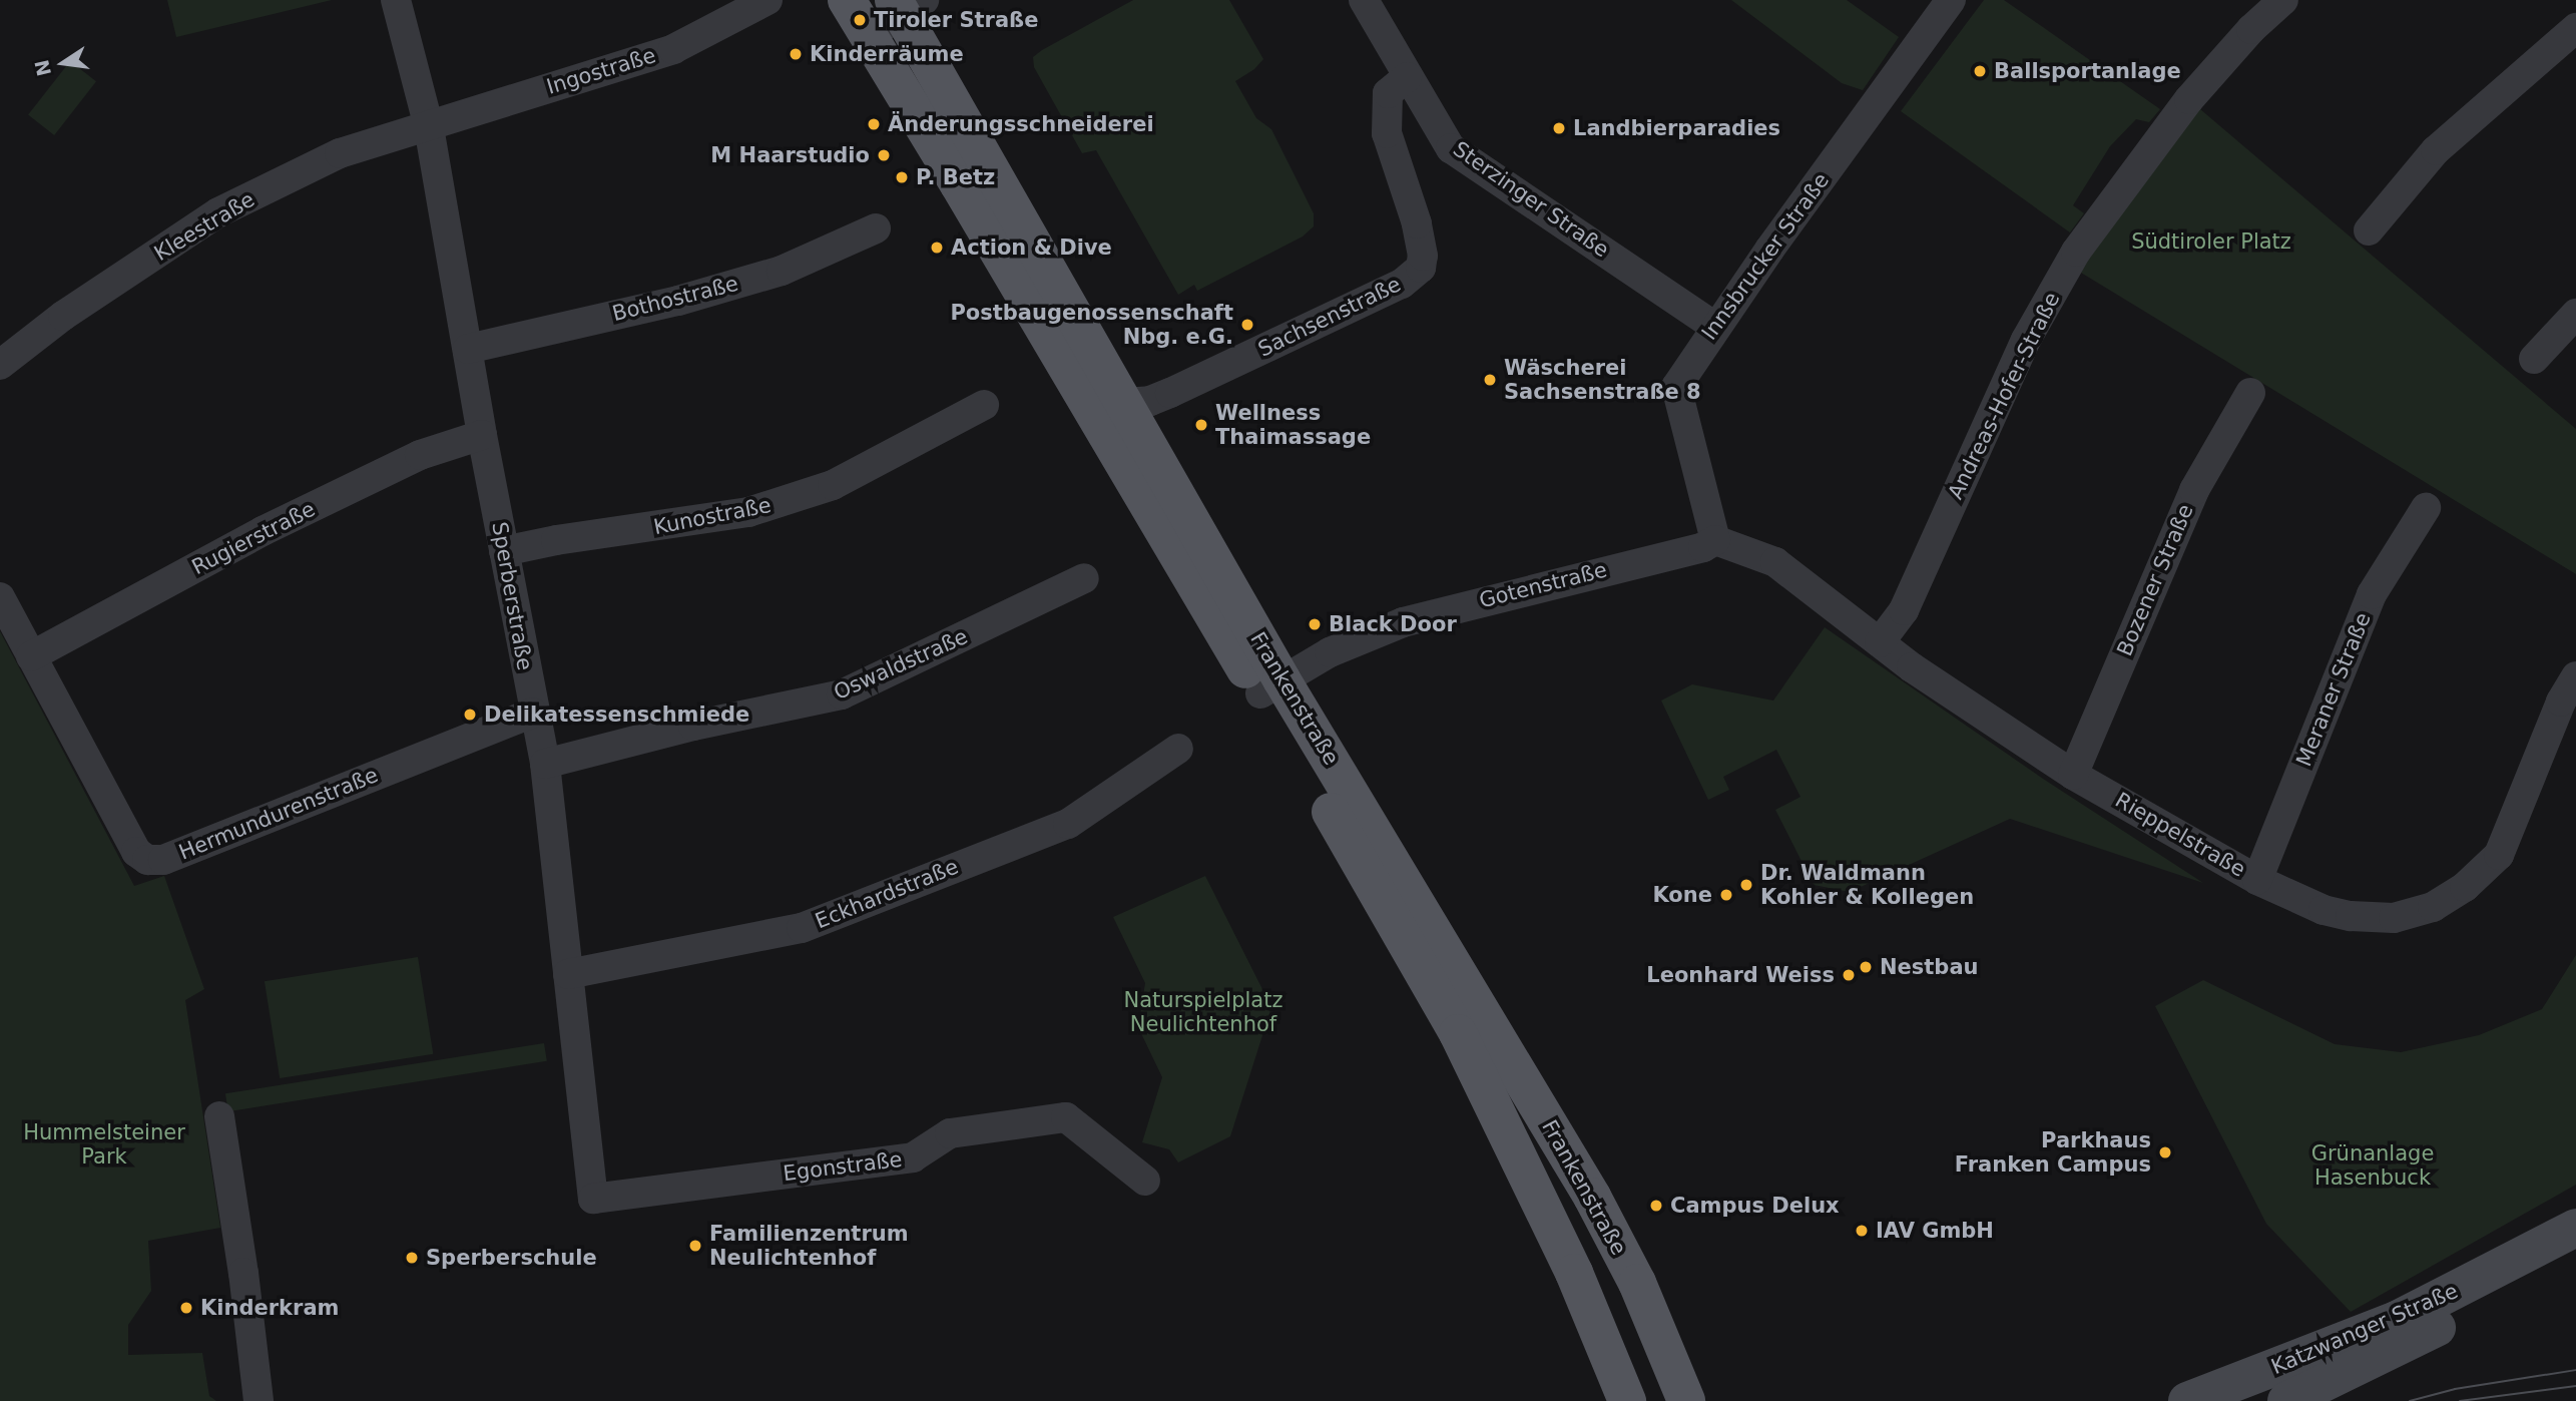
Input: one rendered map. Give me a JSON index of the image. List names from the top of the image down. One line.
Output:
{"streets":{"main road":["Frankenstraße","Katzwanger Straße"],"street":["Ingostraße","Sterzinger Straße","Kleestraße","Innsbrucker Straße","Bothostraße","Sachsenstraße","Andreas-Hofer-Straße","Kunostraße","Rugierstraße","Bozener Straße","Gotenstraße","Sperberstraße","Oswaldstraße","Meraner Straße","Hermundurenstraße","Rieppelstraße","Eckhardstraße","Egonstraße"]},"crossings":[["Ingostraße","Kleestraße"],["Ingostraße","Sperberstraße"],["Sterzinger Straße","Innsbrucker Straße"],["Sterzinger Straße","Sachsenstraße"],["Kleestraße","Sperberstraße"],["Innsbrucker Straße","Gotenstraße"],["Innsbrucker Straße","Rieppelstraße"],["Bothostraße","Sperberstraße"],["Sachsenstraße","Frankenstraße"],["Andreas-Hofer-Straße","Rieppelstraße"],["Kunostraße","Sperberstraße"],["Rugierstraße","Sperberstraße"],["Rugierstraße","Hermundurenstraße"],["Bozener Straße","Rieppelstraße"],["Gotenstraße","Frankenstraße"],["Gotenstraße","Rieppelstraße"],["Sperberstraße","Oswaldstraße"],["Sperberstraße","Hermundurenstraße"],["Sperberstraße","Eckhardstraße"],["Sperberstraße","Egonstraße"],["Meraner Straße","Rieppelstraße"]],"parks":["Südtiroler Platz","Naturspielplatz Neulichtenhof","Hummelsteiner Park","Grünanlage Hasenbuck"],"places":["Tiroler Straße","Kinderräume","Ballsportanlage","Änderungsschneiderei","Landbierparadies","M Haarstudio","P. Betz","Action & Dive","Postbaugenossenschaft Nbg. e.G.","Wäscherei Sachsenstraße 8","Wellness Thaimassage","Black Door","Delikatessenschmiede","Dr. Waldmann Kohler & Kollegen","Kone","Nestbau","Leonhard Weiss","Parkhaus Franken Campus","Campus Delux","IAV GmbH","Familienzentrum Neulichtenhof","Sperberschule","Kinderkram"],"north":"left"}
